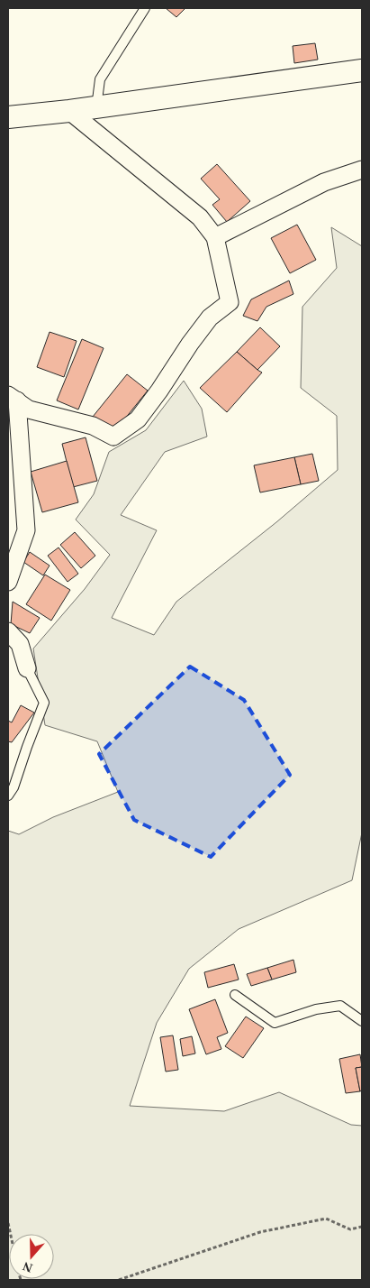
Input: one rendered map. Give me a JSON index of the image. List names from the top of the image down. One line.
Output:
{"north":"bottom"}
